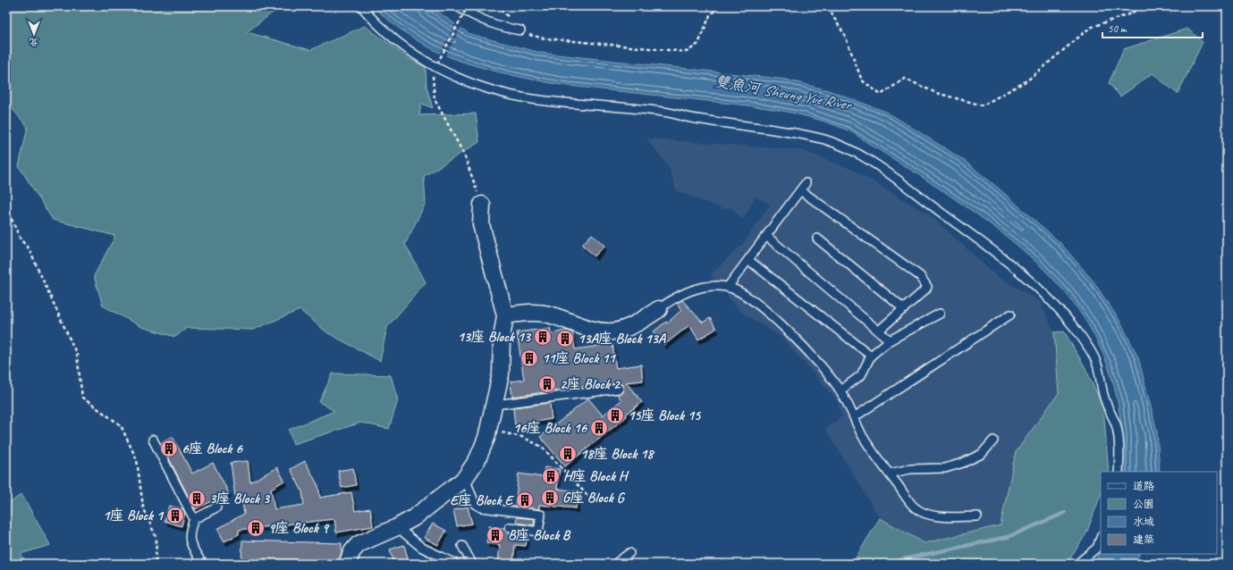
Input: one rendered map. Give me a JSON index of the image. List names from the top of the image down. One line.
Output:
{"water":["雙魚河 Sheung Yue River"],"places":{"building":["13座 Block 13","13A座 Block 13A","11座 Block 11","2座 Block 2","15座 Block 15","16座 Block 16","6座 Block 6","18座 Block 18","H座 Block H","G座 Block G","3座 Block 3","E座 Block E","1座 Block 1","9座 Block 9","B座 Block B"]},"legend":["道路","公園","水域","建築"],"scale_bar":"50 m","north":"bottom"}
